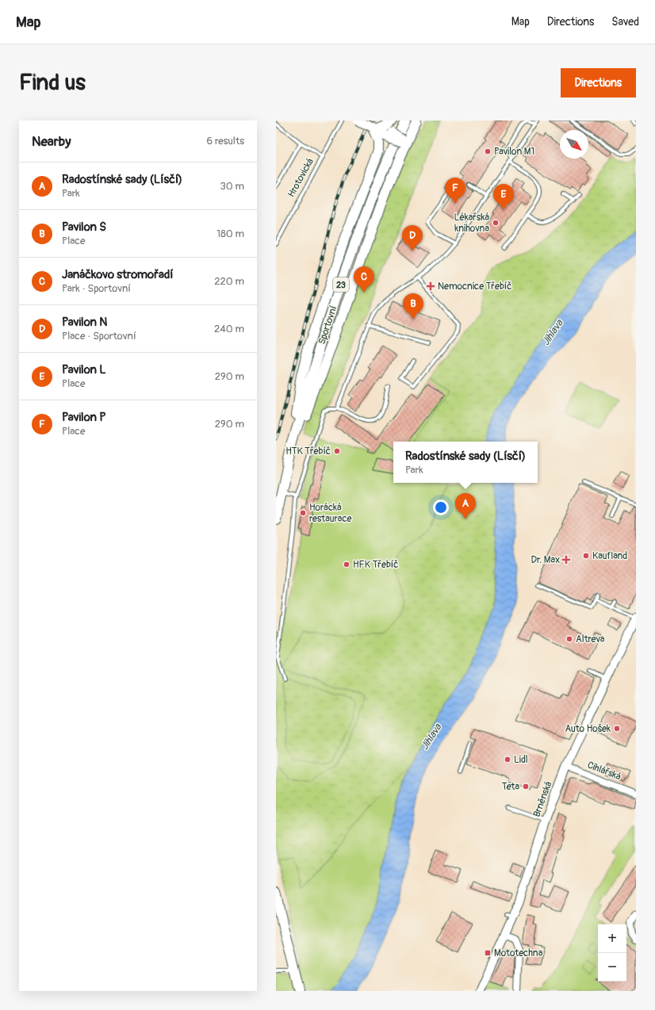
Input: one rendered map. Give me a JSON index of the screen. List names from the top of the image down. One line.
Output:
{"streets":{"main road":["23","Sportovní"],"street":["Cihlářská","Brněnská"],"lane":["Hrotovická"]},"crossings":[["Cihlářská","Brněnská"]],"water":["Jihlava"],"places":{"other":["Pavilon M1","Lékařská knihovna","HTK Třebíč","Horácká restaurace","Kaufland","HFK Třebíč","Altreva","Auto Hošek","Lidl","Teta"],"health":["Nemocnice Třebíč","Dr. Max"],"transit":["Mototechna"]},"north":"bottom right","page":{"header":"Map","nav":["Map","Directions","Saved"],"buttons":"Directions","title":"Find us","heading":["Nearby","6 results"],"list":[{"mark":"A","name":"Radostínské sady (Lísčí)","note":"Park","value":"30 m"},{"mark":"B","name":"Pavilon S","note":"Place","value":"180 m"},{"mark":"C","name":"Janáčkovo stromořadí","note":"Park · Sportovní","value":"220 m"},{"mark":"D","name":"Pavilon N","note":"Place · Sportovní","value":"240 m"},{"mark":"E","name":"Pavilon L","note":"Place","value":"290 m"},{"mark":"F","name":"Pavilon P","note":"Place","value":"290 m"}],"pins":["F","E","D","C","B","A"],"popup":["Radostínské sady (Lísčí)","Park"],"map_buttons":["+","−"]}}
